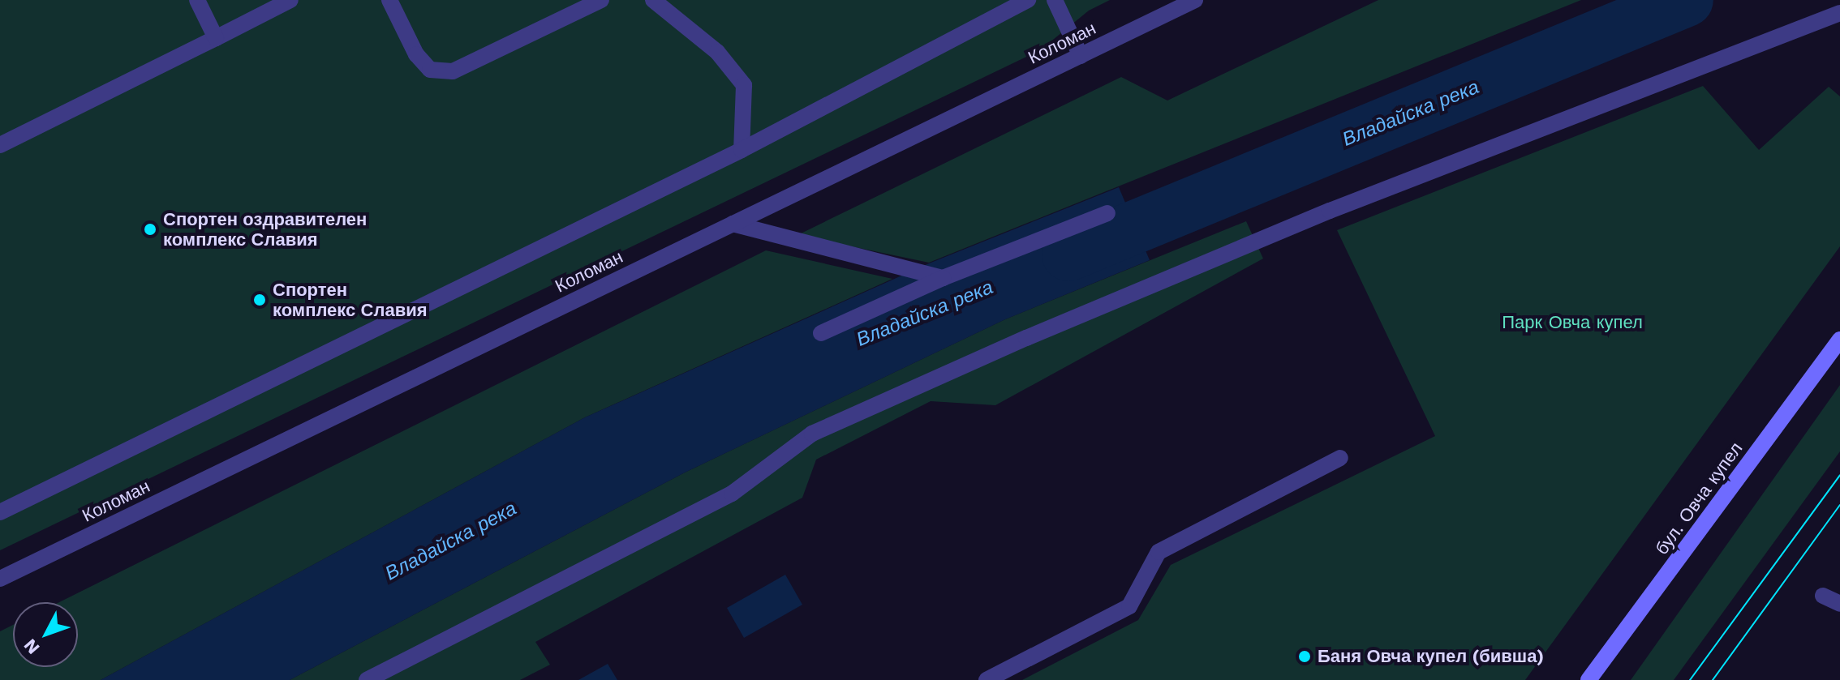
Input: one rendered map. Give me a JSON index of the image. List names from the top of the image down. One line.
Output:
{"streets":{"main road":["бул. Овча купел"],"street":["Коломан"]},"water":["Владайска река"],"parks":["Парк Овча купел"],"places":["Спортен оздравителен комплекс Славия","Спортен комплекс Славия","Баня Овча купел (бивша)"],"north":"bottom left"}
